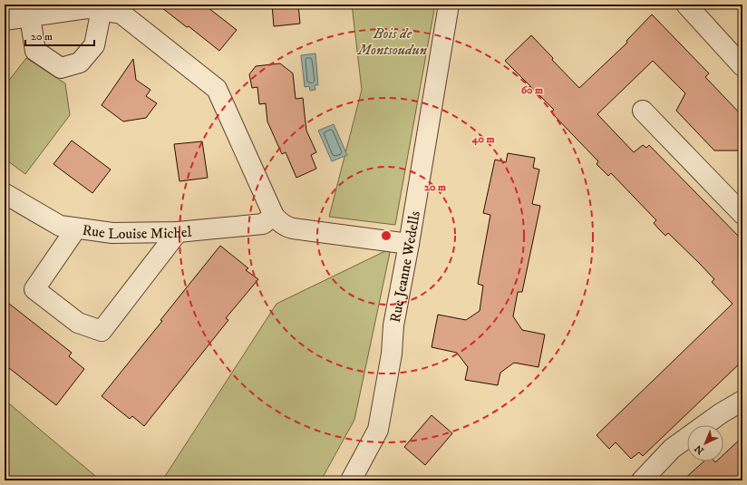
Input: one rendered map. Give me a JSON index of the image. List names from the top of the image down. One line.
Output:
{"streets":{"street":["Rue Louise Michel","Rue Jeanne Wedells"]},"parks":["Bois de Montsoudun"],"scale_bar":"20 m","north":"bottom left","rings":["60 m","40 m","20 m"]}
